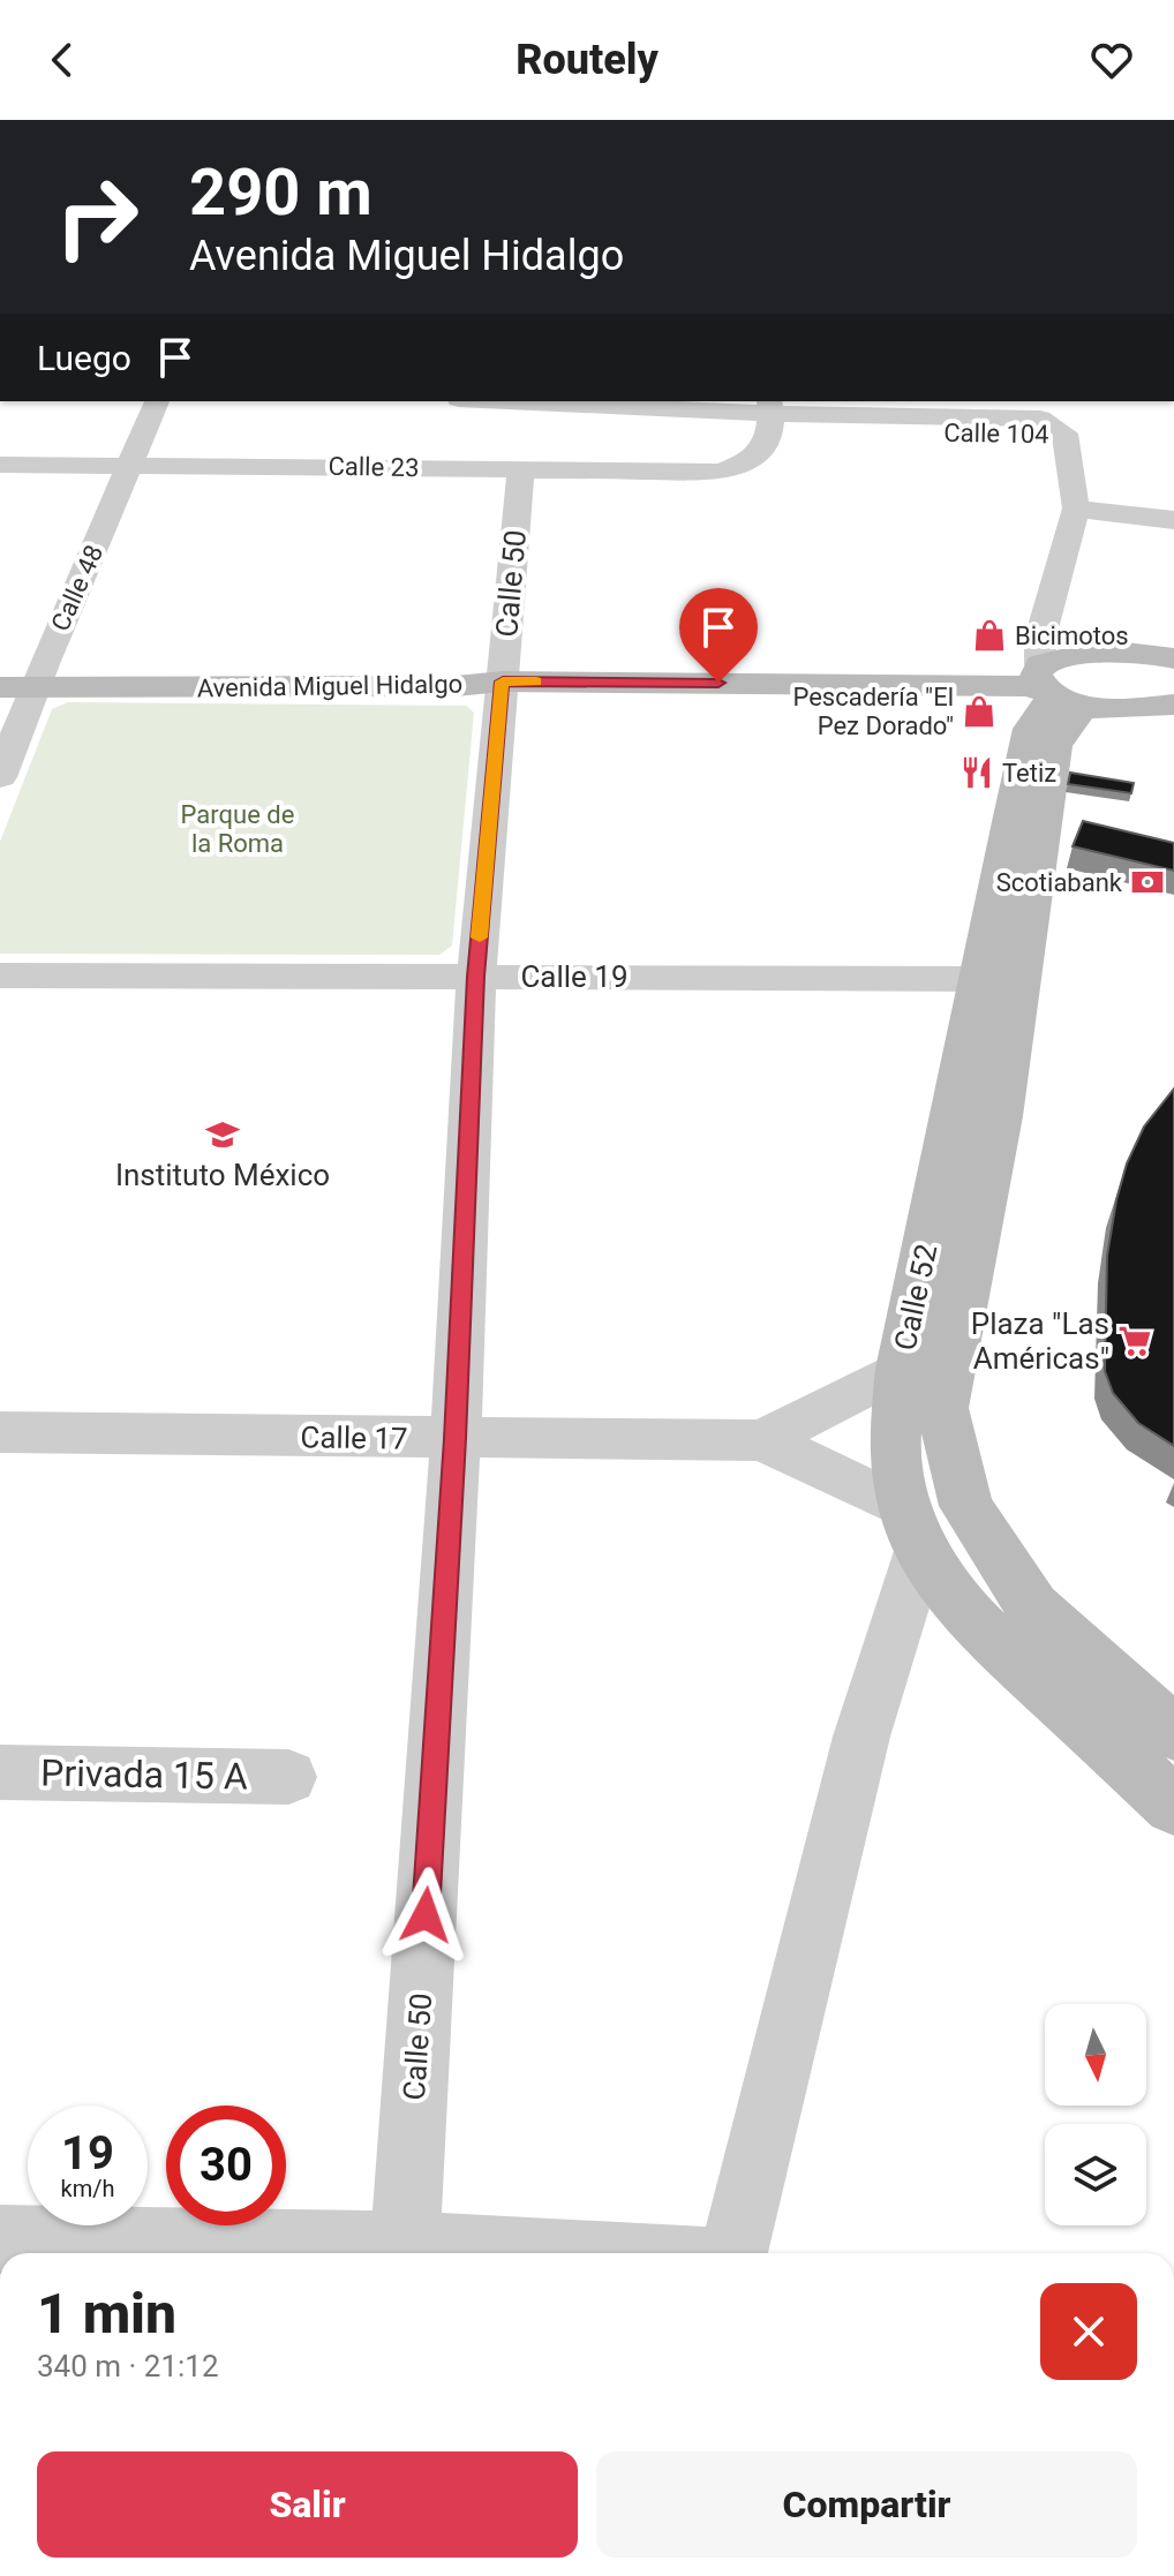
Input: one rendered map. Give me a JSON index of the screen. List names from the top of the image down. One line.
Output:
{"streets":{"street":["Calle 104","Calle 23","Calle 50","Calle 48","Avenida Miguel Hidalgo","Calle 19","Calle 52","Calle 17","Privada 15 A"]},"crossings":[["Calle 104","Calle 52"],["Calle 23","Calle 50"],["Calle 23","Calle 48"],["Calle 50","Avenida Miguel Hidalgo"],["Calle 50","Calle 19"],["Calle 50","Calle 17"],["Calle 48","Avenida Miguel Hidalgo"],["Avenida Miguel Hidalgo","Calle 52"],["Calle 19","Calle 52"],["Calle 52","Calle 17"]],"parks":["Parque de la Roma"],"places":{"shop":["Bicimotos","Pescadería \"El Pez Dorado\""],"restaurant":["Tetiz"],"bank":["Scotiabank"],"school or university":["Instituto México"],"supermarket":["Plaza \"Las Américas\""]},"north":"bottom","page":{"header":"Routely","turn":["290 m","Avenida Miguel Hidalgo"],"then":"Luego","speed":"19 km/h","limit":"30","heading":["1 min","340 m · 21:12"],"buttons":["Salir","Compartir"]}}
